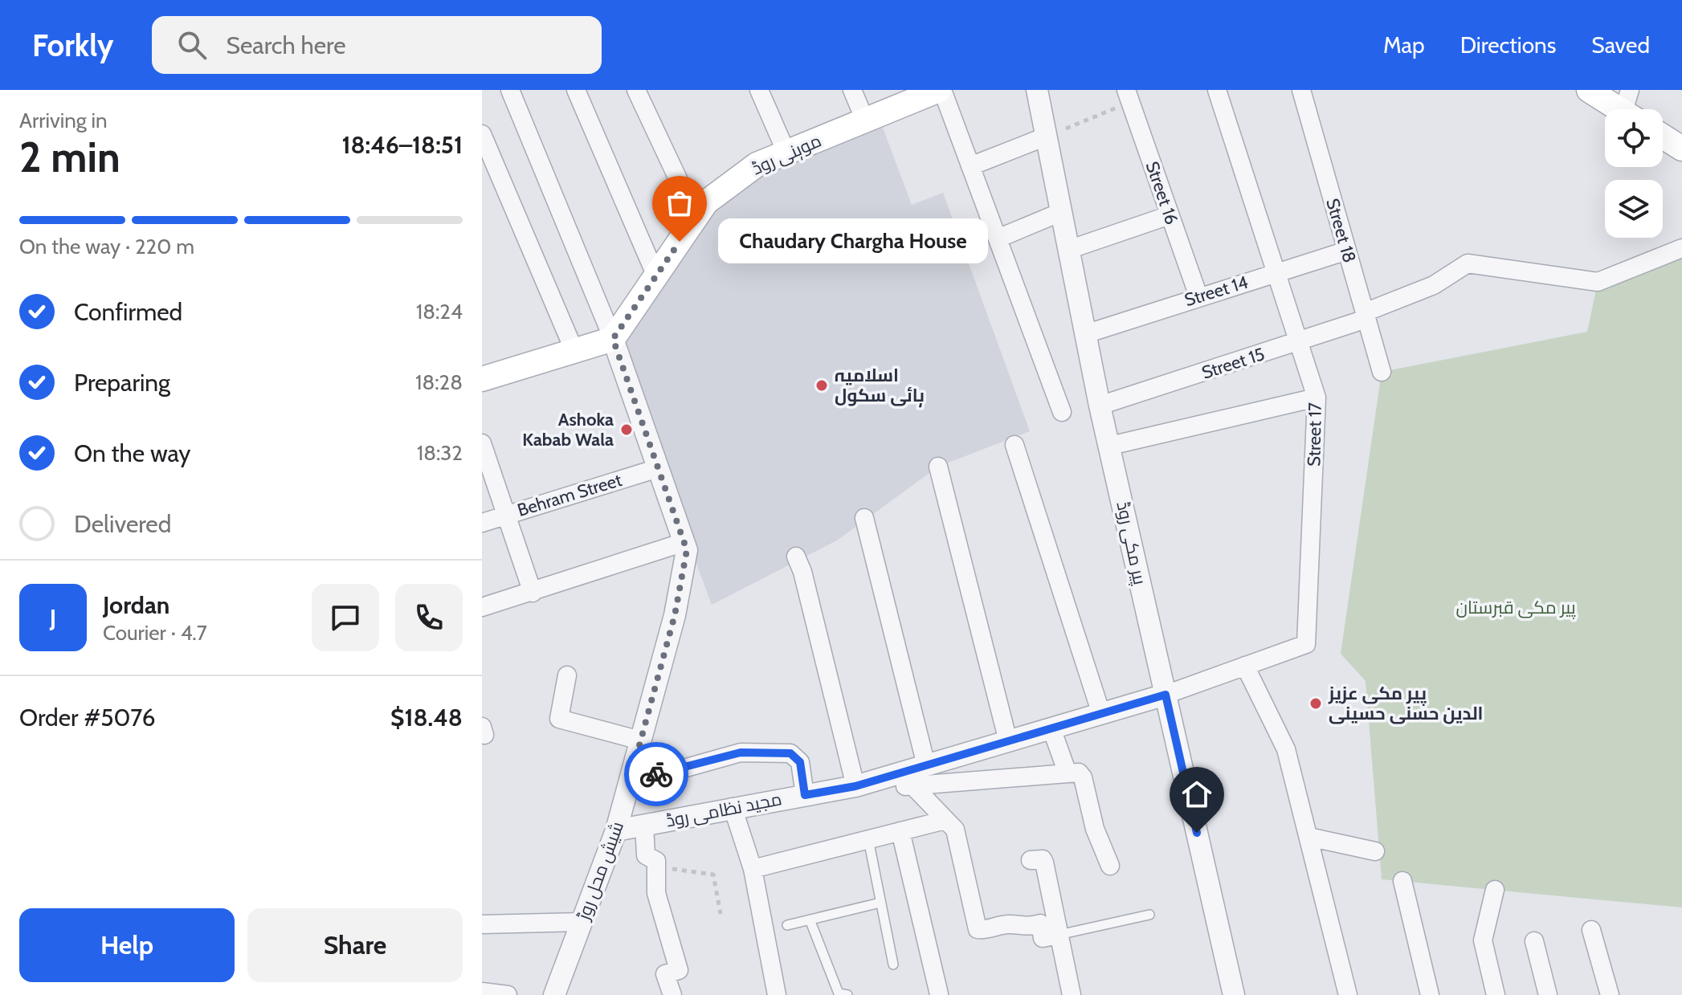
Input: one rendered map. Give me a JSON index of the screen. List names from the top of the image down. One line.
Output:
{"streets":{"main road":["موہنی روڈ"],"street":["Street 16","Street 18","Street 14","Street 15","Street 17","Behram Street","پیر مکی روڈ","مجید نظامی روڈ","شیش محل روڑ"]},"crossings":[["موہنی روڈ","شیش محل روڑ"],["Street 16","Street 14"],["Street 18","Street 14"],["Street 18","Street 15"],["Street 14","Street 17"],["Street 14","پیر مکی روڈ"],["Street 15","Street 17"],["Street 15","پیر مکی روڈ"],["Street 17","پیر مکی روڈ"],["Street 17","مجید نظامی روڈ"],["Behram Street","شیش محل روڑ"],["پیر مکی روڈ","مجید نظامی روڈ"],["مجید نظامی روڈ","شیش محل روڑ"]],"parks":["پیر مکی قبرستان"],"places":["Chaudary Chargha House","اسلامیہ ہائی سکول","Ashoka Kabab Wala","پیر مکی عزیز الدین حسنی حسینی"],"page":{"header":"Forkly","search":"Search here","nav":["Map","Directions","Saved"],"heading":["2 min","Arriving in","18:46–18:51"],"panel":["Jordan","Courier · 4.7","Order #5076","$18.48"],"bar":"On the way · 220 m","bubble":"Chaudary Chargha House","list":[["Confirmed","18:24"],["Preparing","18:28"],["On the way","18:32"],"Delivered"],"round":"J","buttons":["Help","Share"]}}
